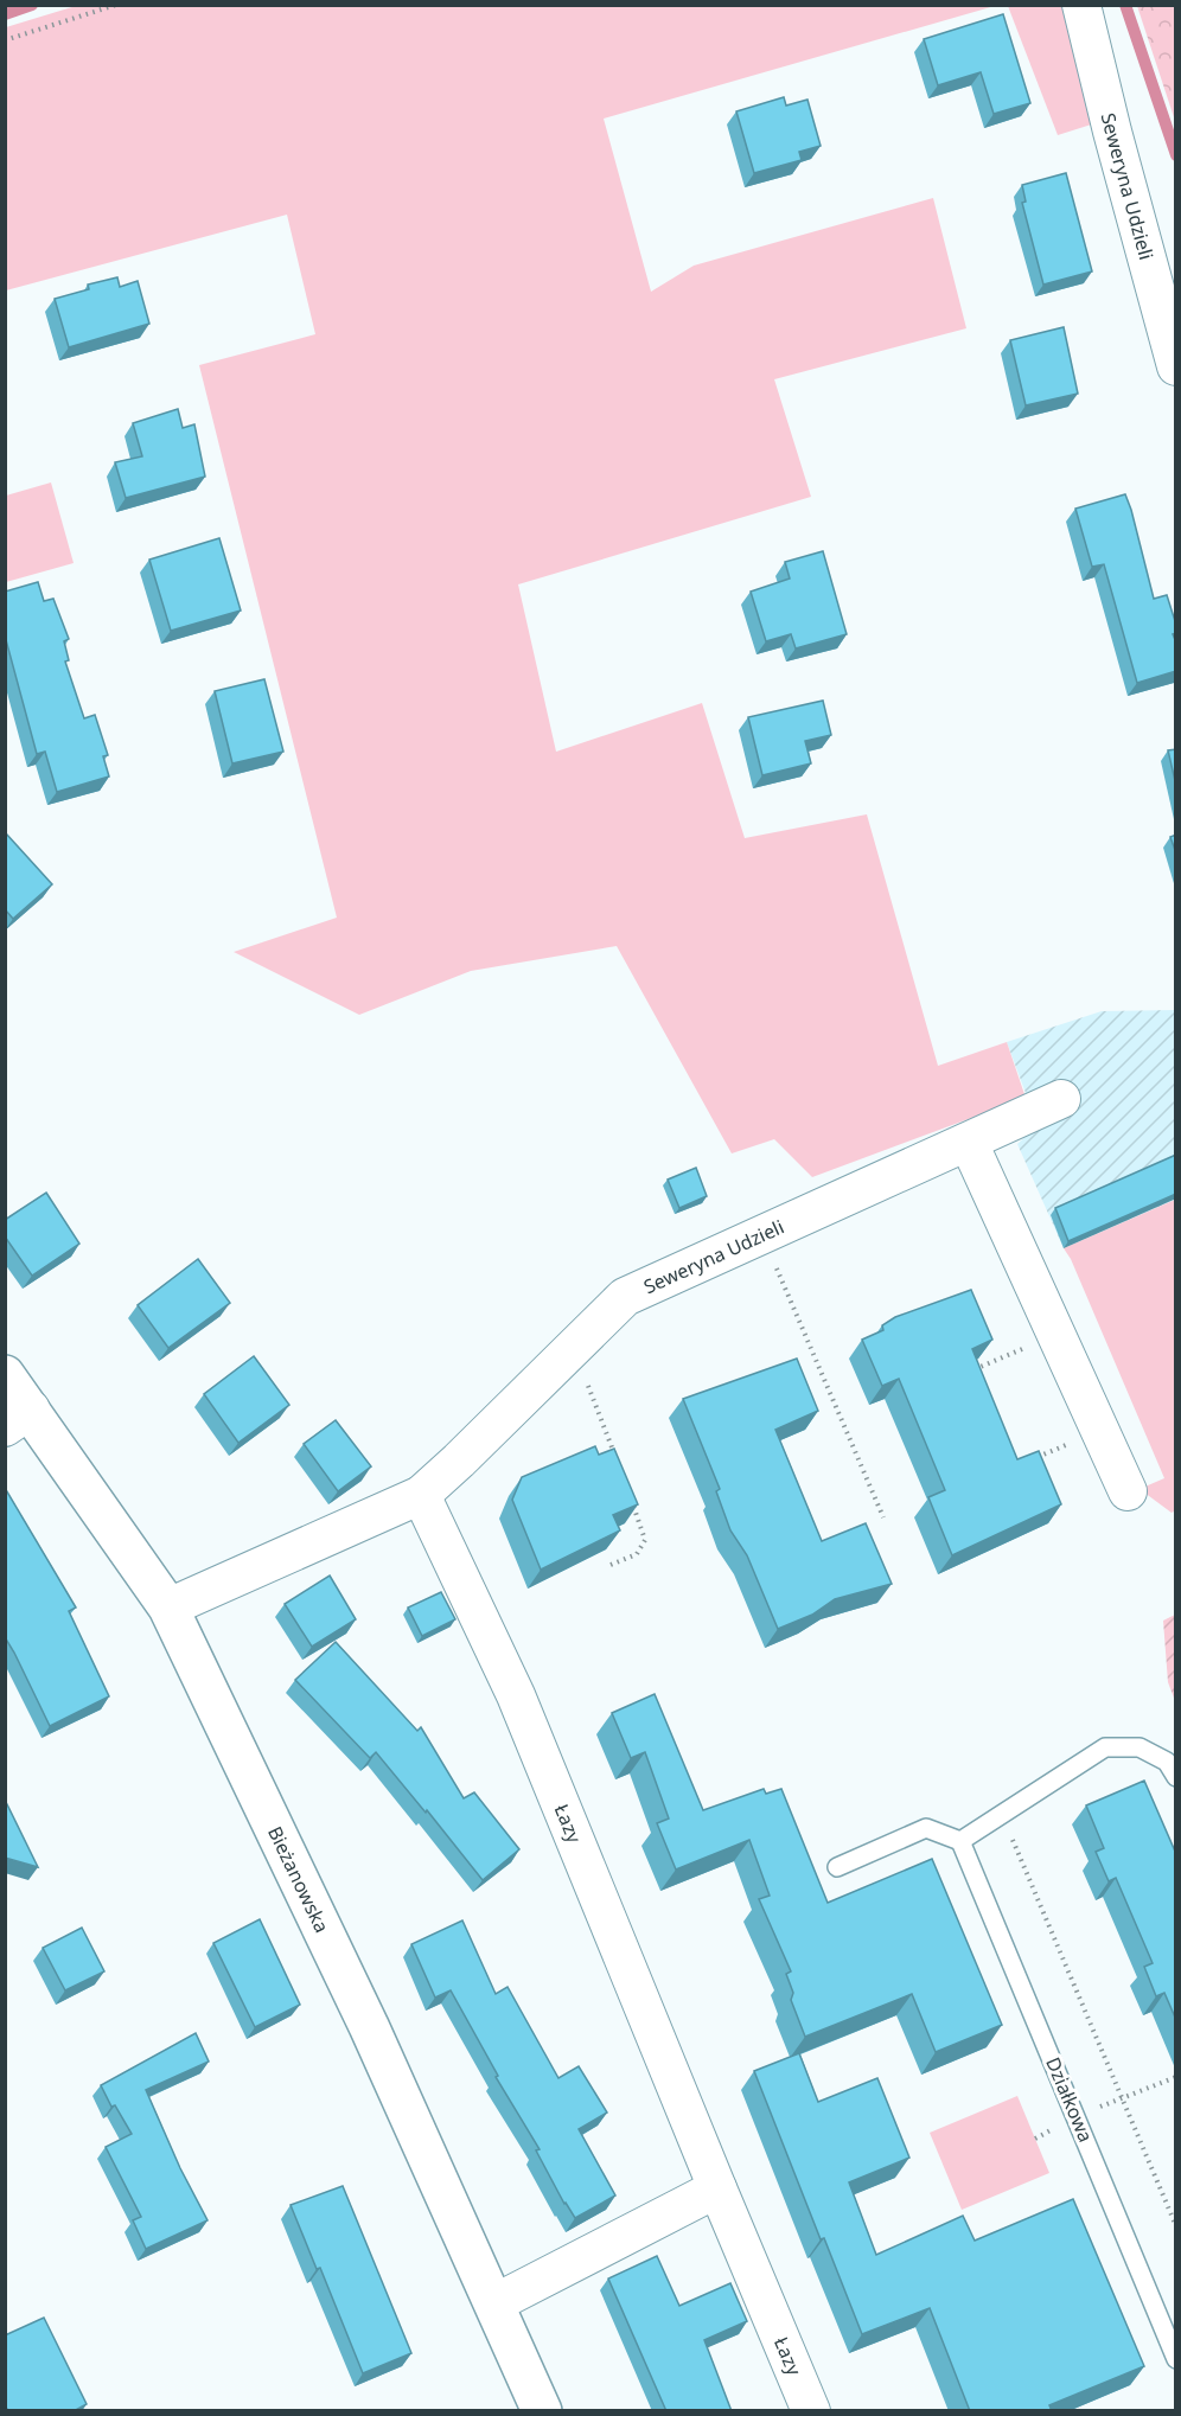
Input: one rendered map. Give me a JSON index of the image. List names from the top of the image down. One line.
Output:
{"streets":{"street":["Seweryna Udzieli","Łazy","Bieżanowska"],"lane":["Działkowa"]},"crossings":[["Seweryna Udzieli","Łazy"]]}
